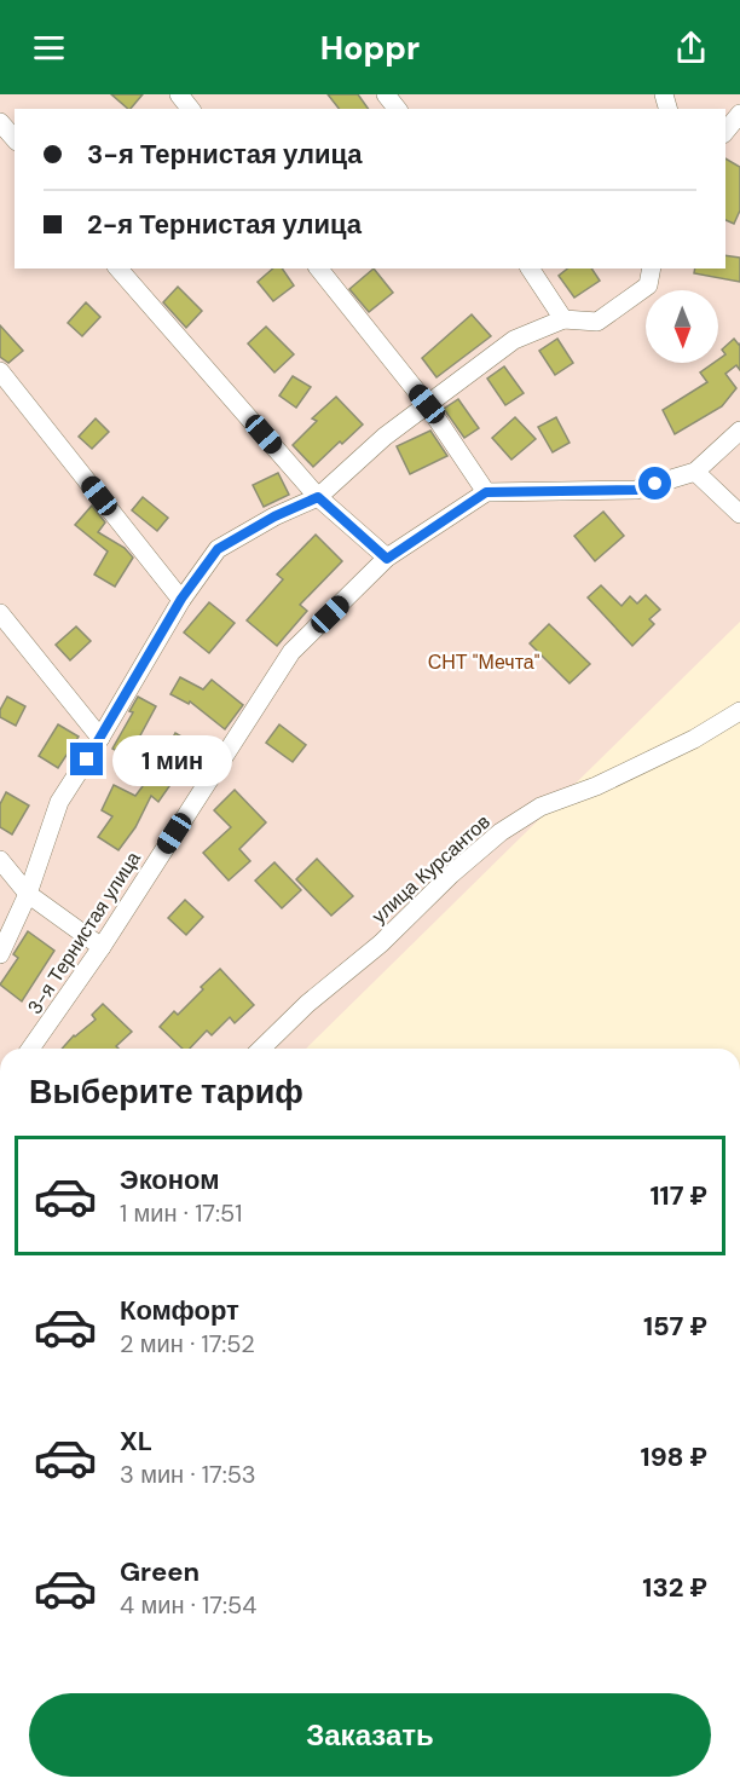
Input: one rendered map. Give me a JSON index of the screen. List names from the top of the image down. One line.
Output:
{"streets":{"street":["улица Курсантов","3-я Тернистая улица"]},"parks":["СНТ \"Мечта\""],"north":"bottom","page":{"header":"Hoppr","banner":["3-я Тернистая улица","2-я Тернистая улица"],"bubble":"1 мин","heading":"Выберите тариф","list":[{"name":"Эконом","note":"1 мин · 17:51","value":"117 ₽"},{"name":"Комфорт","note":"2 мин · 17:52","value":"157 ₽"},{"name":"XL","note":"3 мин · 17:53","value":"198 ₽"},{"name":"Green","note":"4 мин · 17:54","value":"132 ₽"}],"buttons":"Заказать"}}
